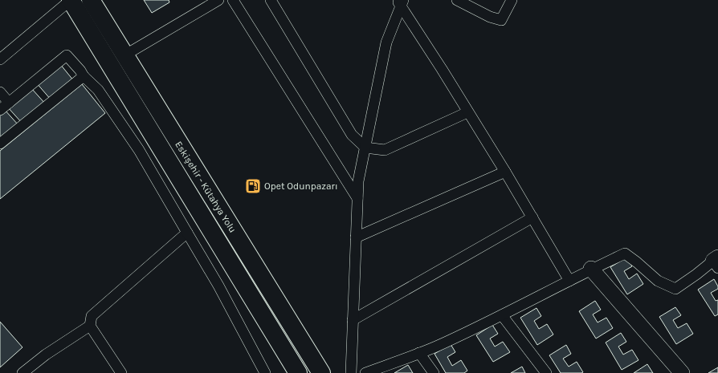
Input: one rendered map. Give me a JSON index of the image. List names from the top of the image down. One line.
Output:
{"streets":{"highway":["Eskişehir - Kütahya Yolu"]},"places":{"fuel station":["Opet Odunpazarı"]}}
